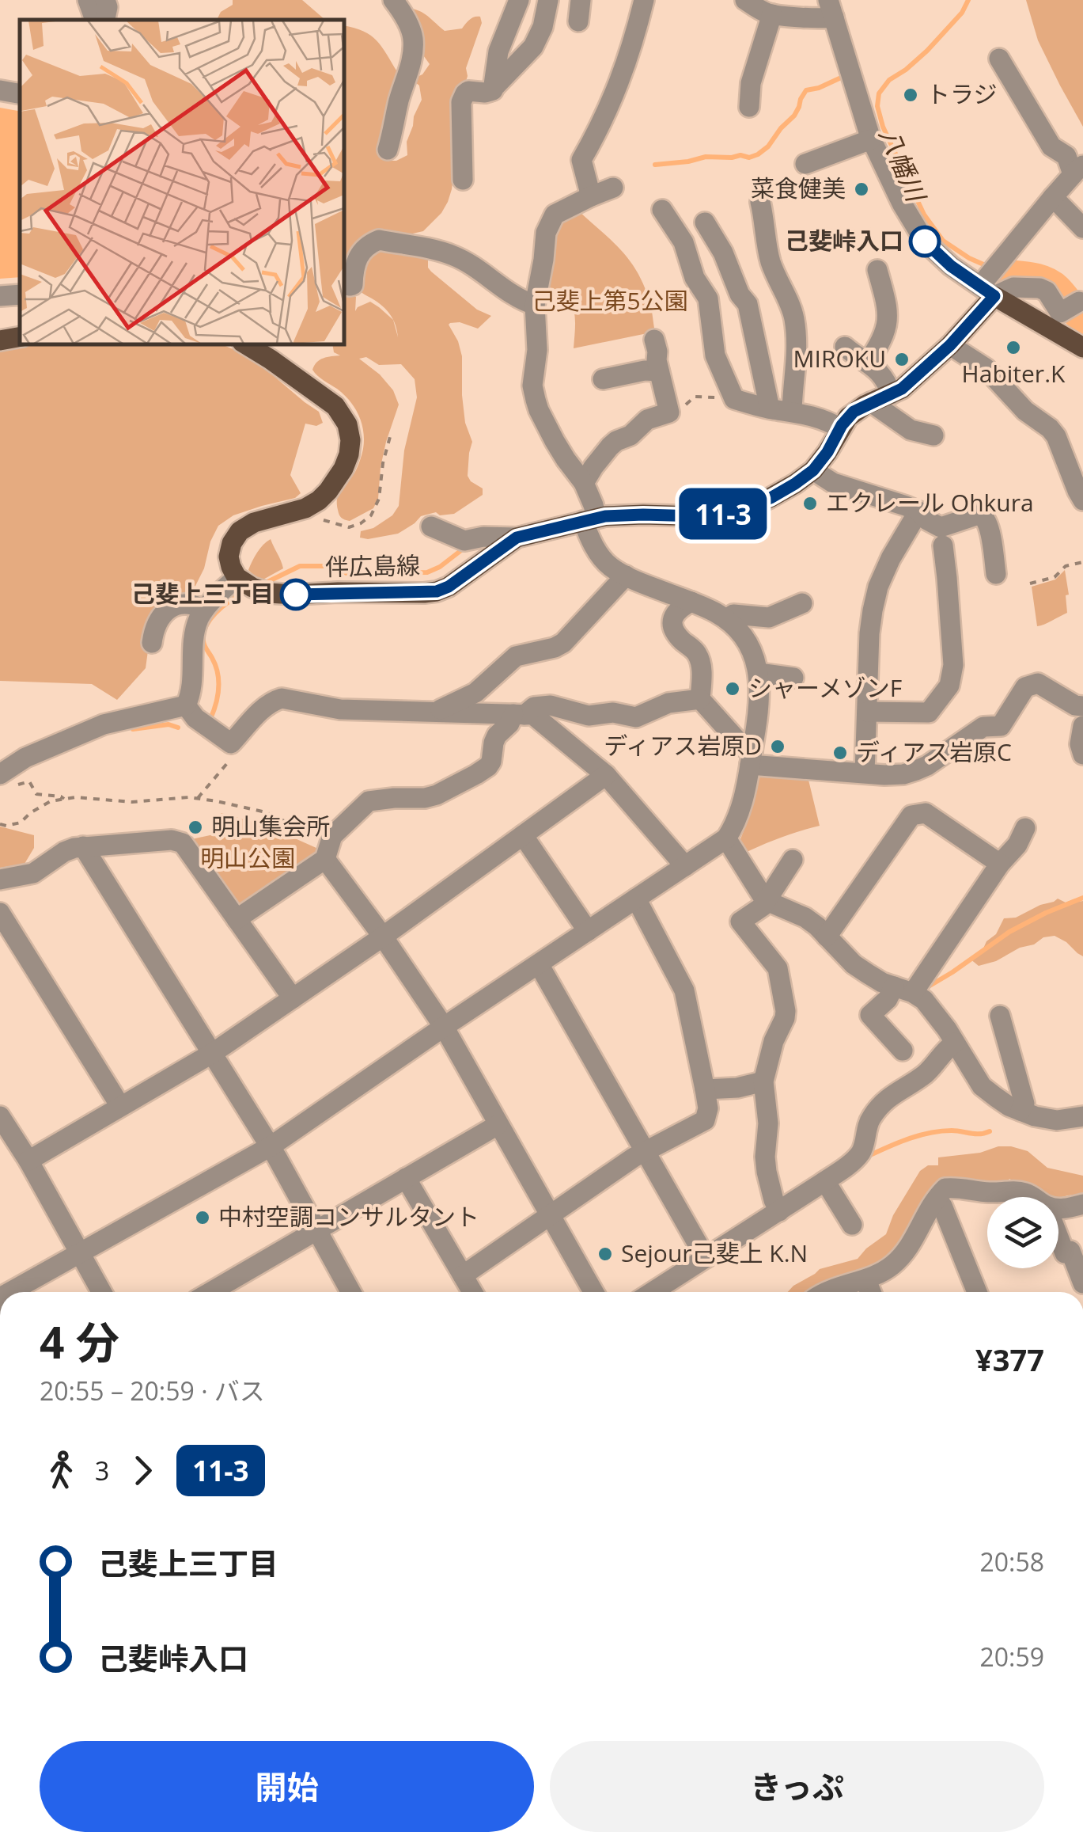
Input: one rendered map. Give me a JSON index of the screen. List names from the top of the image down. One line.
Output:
{"streets":{"main road":["伴広島線"]},"water":["八幡川"],"parks":["己斐上第5公園","明山公園"],"places":["トラジ","菜食健美","己斐峠入口","Habiter.K","MIROKU","エクレール Ohkura","己斐上三丁目","シャーメゾンF","ディアス岩原D","ディアス岩原C","明山集会所","中村空調コンサルタント","Sejour己斐上 K.N"],"lines":["bus line 11-3"],"page":{"on_map":"11-3","heading":["4 分","20:55 – 20:59 · バス","¥377"],"legs":["3","11-3"],"list":[{"name":"己斐上三丁目","value":"20:58"},{"name":"己斐峠入口","value":"20:59"}],"buttons":["開始","きっぷ"]}}
